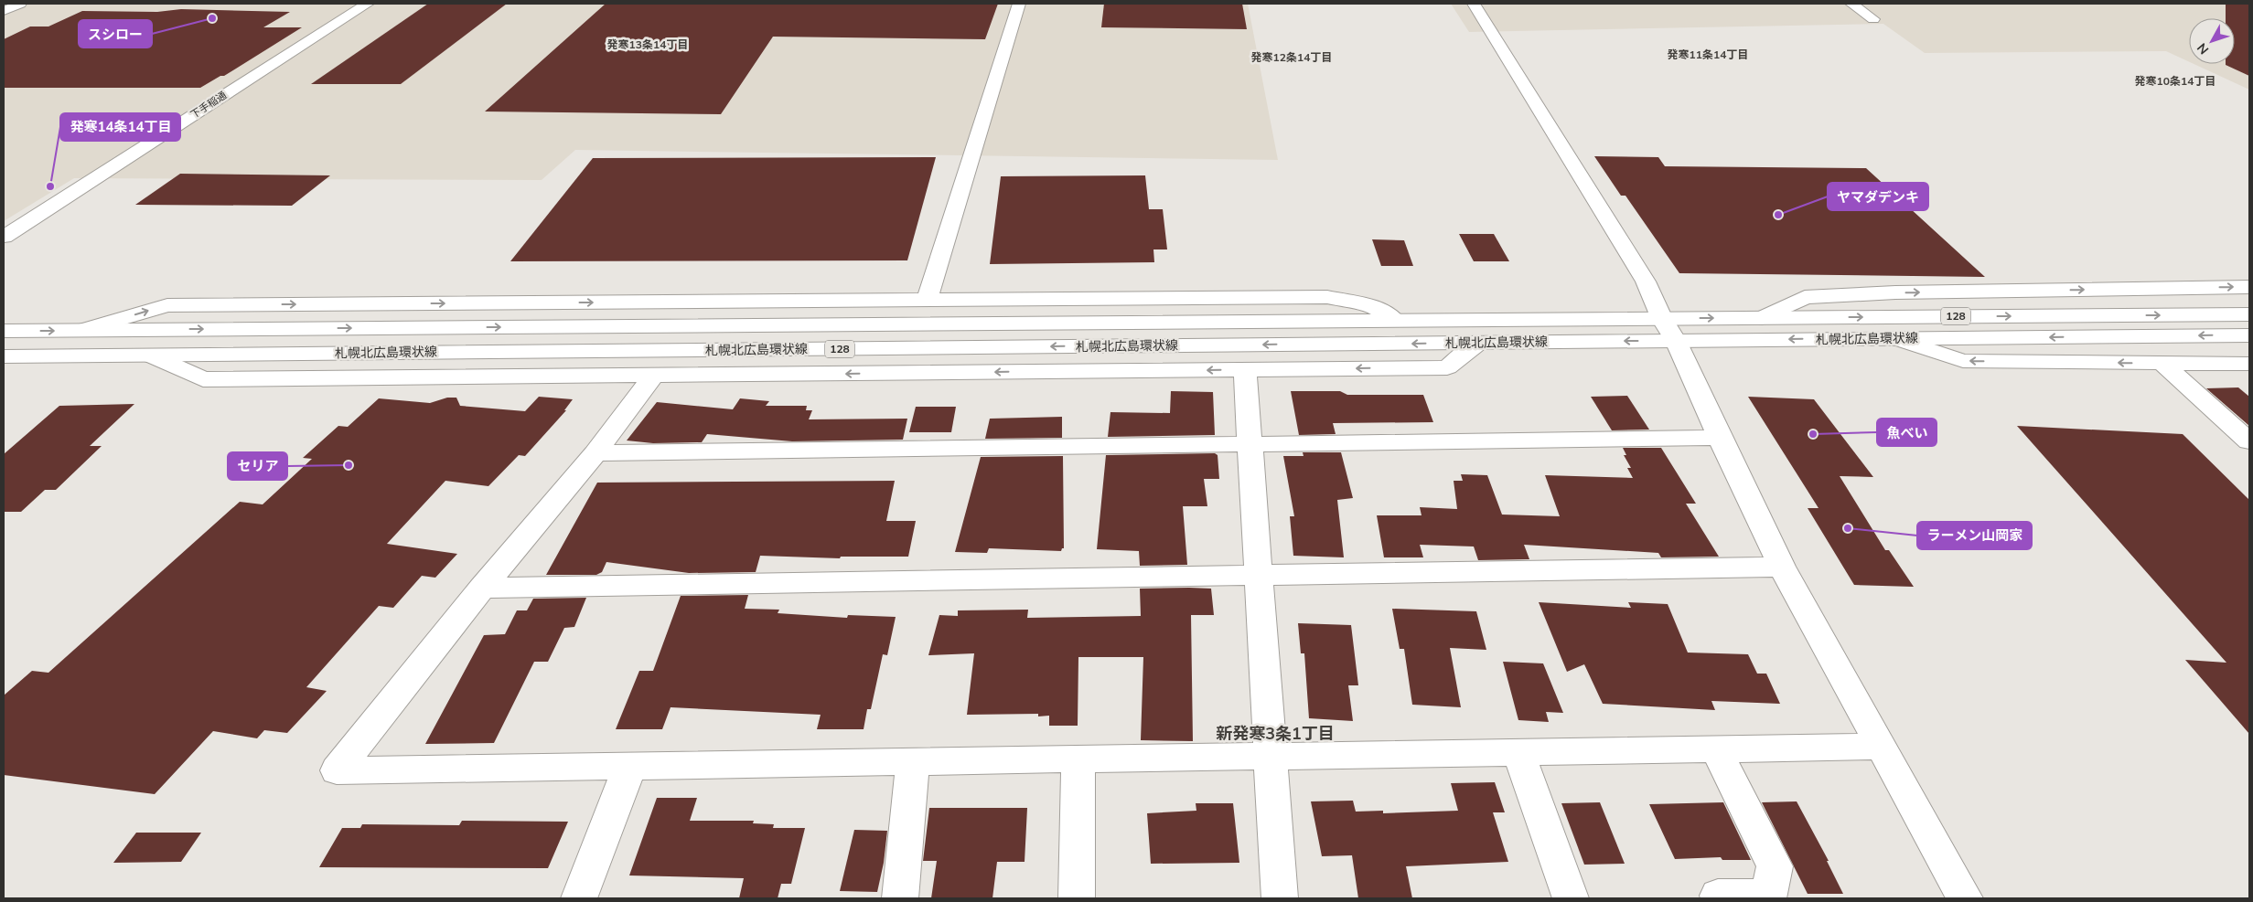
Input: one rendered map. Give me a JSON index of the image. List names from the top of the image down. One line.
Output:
{"streets":{"street":["下手稲通","128","札幌北広島環状線"]},"districts":["発寒13条14丁目","発寒11条14丁目","発寒12条14丁目","発寒10条14丁目","新発寒3条1丁目"],"places":["スシロー","発寒14条14丁目","ヤマダデンキ","魚べい","セリア","ラーメン山岡家"],"north":"bottom left"}
